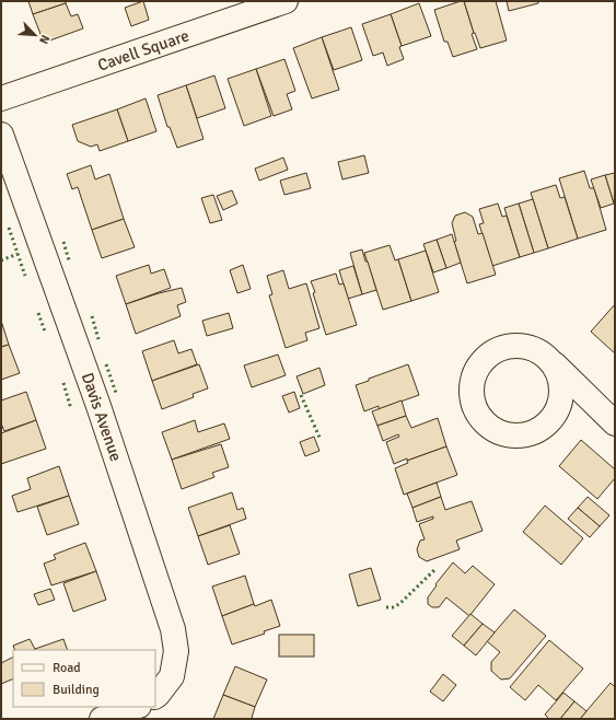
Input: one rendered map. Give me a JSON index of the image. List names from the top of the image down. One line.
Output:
{"streets":{"street":["Cavell Square","Davis Avenue"]},"legend":["Road","Building"],"north":"bottom right"}
